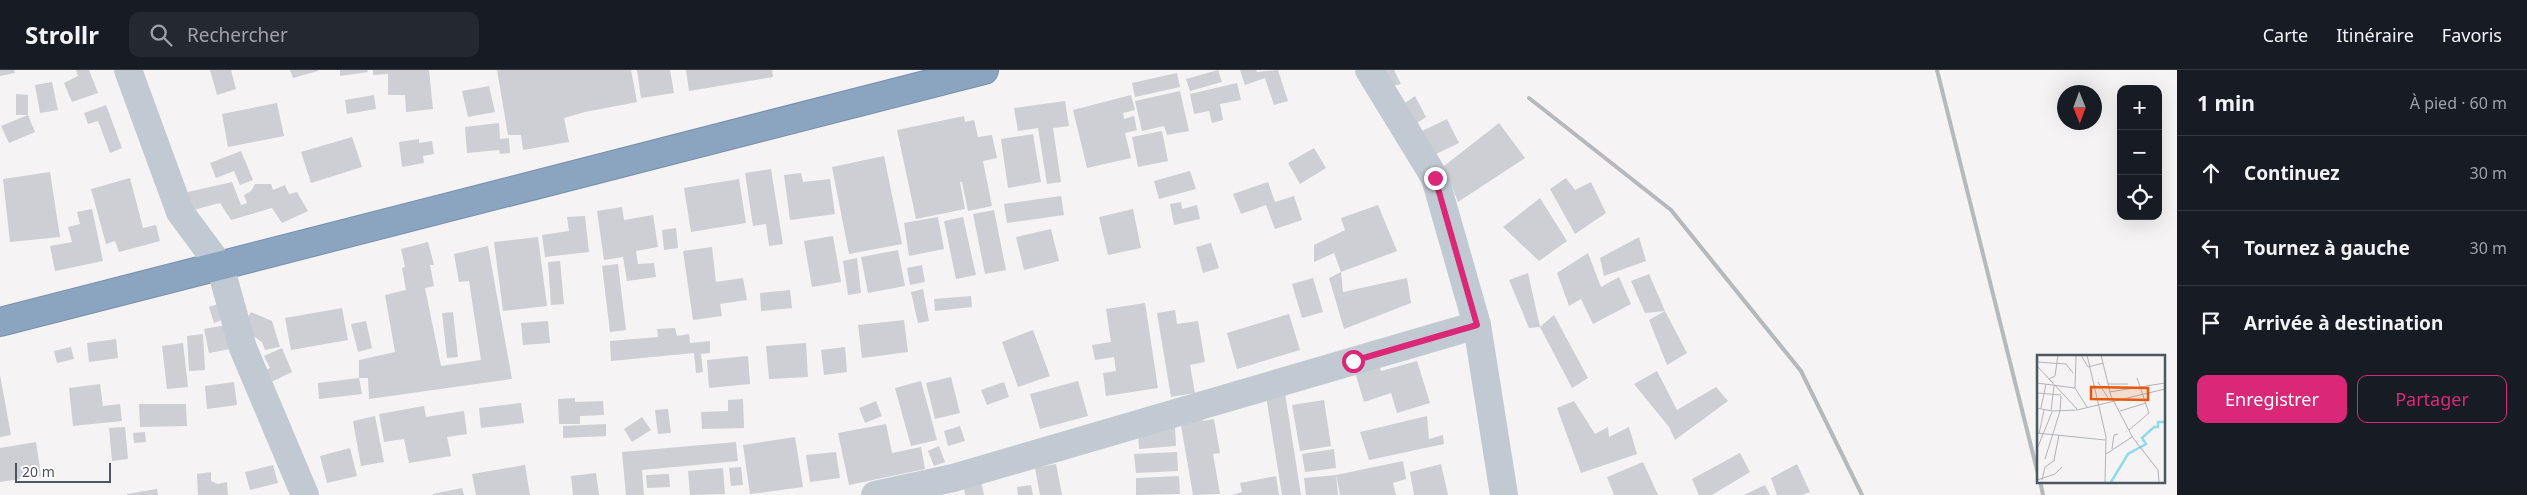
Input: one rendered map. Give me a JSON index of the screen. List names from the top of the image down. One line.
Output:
{"scale_bar":"20 m","north":"bottom","page":{"header":"Strollr","search":"Rechercher","nav":["Carte","Itinéraire","Favoris"],"heading":["1 min","À pied · 60 m"],"map_buttons":["+","−"],"list":[["Continuez","30 m"],["Tournez à gauche","30 m"],"Arrivée à destination"],"buttons":["Enregistrer","Partager"],"scale":"20 m"}}
